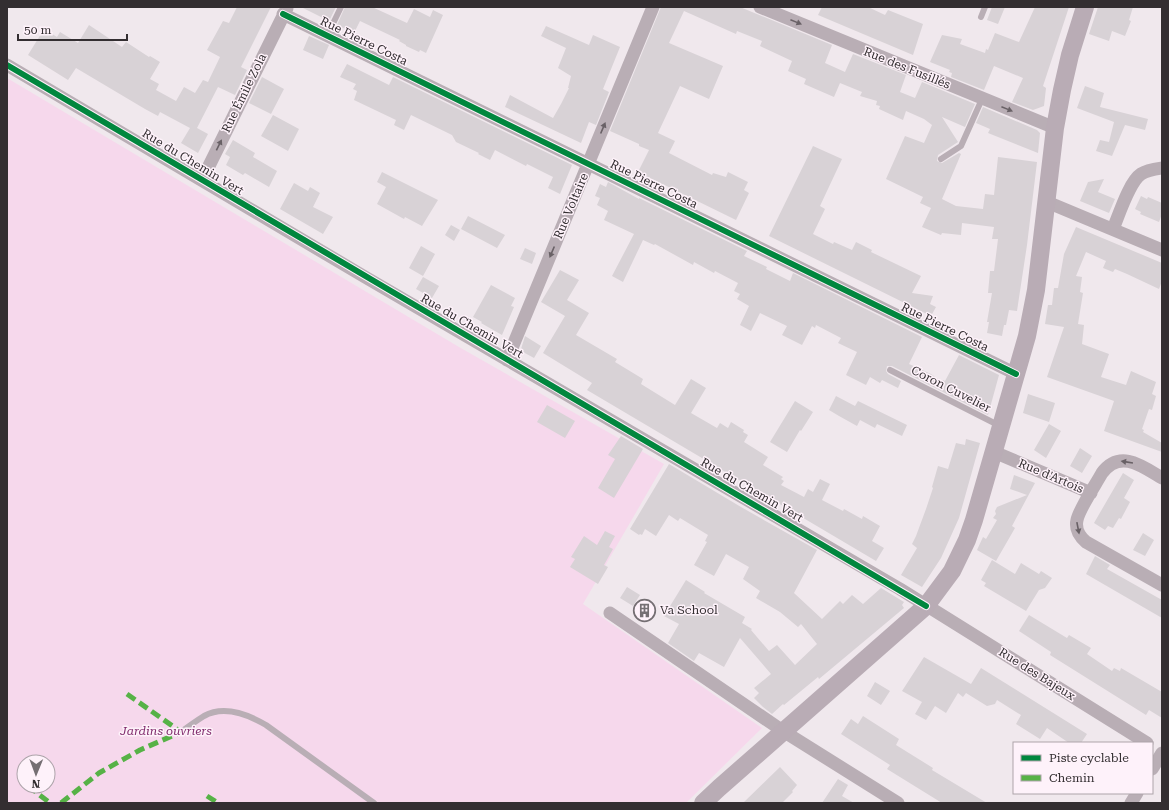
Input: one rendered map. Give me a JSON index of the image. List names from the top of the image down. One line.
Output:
{"streets":{"street":["Rue Pierre Costa","Rue des Fusillés","Rue Émile Zola","Rue du Chemin Vert","Rue Voltaire","Rue d'Artois","Rue des Bajeux"],"lane":["Coron Cuvelier"]},"crossings":[["Rue Pierre Costa","Rue Émile Zola"],["Rue Pierre Costa","Rue Voltaire"],["Rue Émile Zola","Rue du Chemin Vert"],["Rue du Chemin Vert","Rue Voltaire"],["Rue du Chemin Vert","Rue des Bajeux"]],"one_way":["Rue des Fusillés","Rue Émile Zola"],"parks":["Jardins ouvriers"],"places":{"building":["Va School"]},"legend":["Piste cyclable","Chemin"],"scale_bar":"50 m","north":"bottom"}
